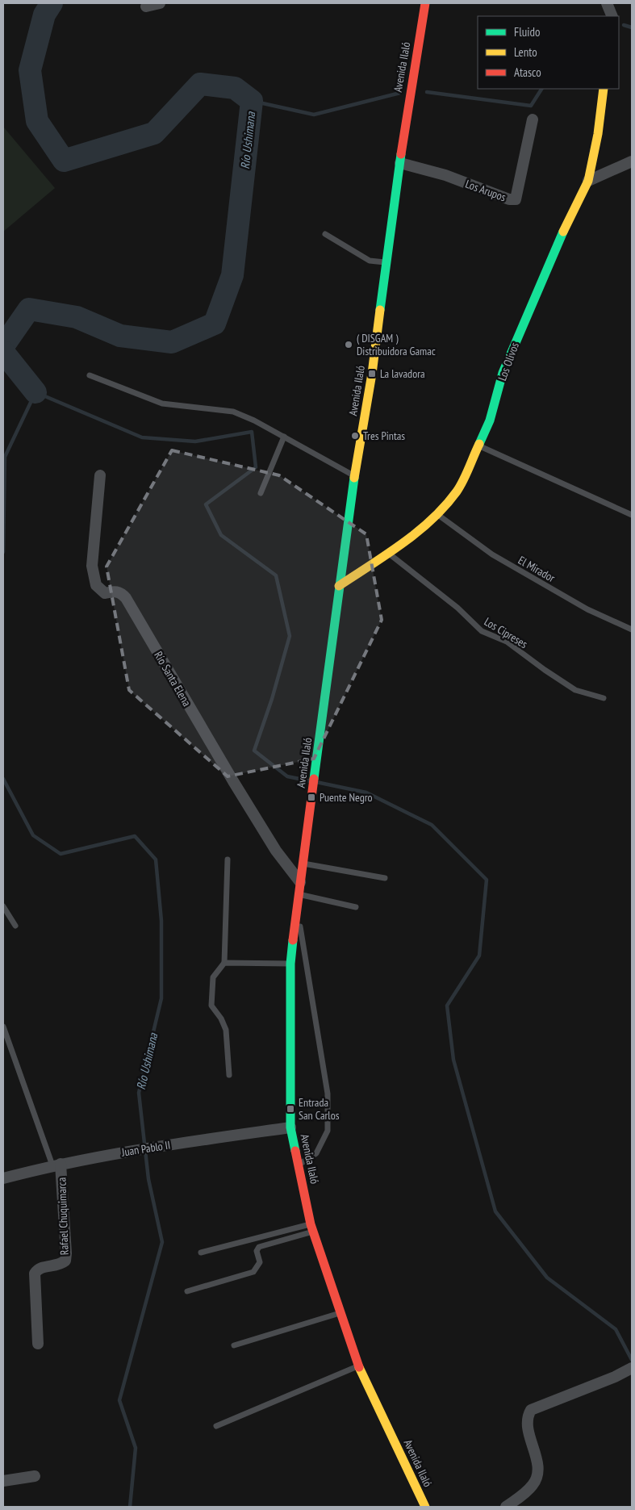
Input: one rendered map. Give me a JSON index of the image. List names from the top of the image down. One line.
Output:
{"streets":{"main road":["Avenida Ilaló","Los Olivos"],"street":["Los Arupos","Río Santa Elena","Juan Pablo II","Rafael Chuquimarca"],"lane":["El Mirador","Los Cipreses"]},"crossings":[["Avenida Ilaló","Los Arupos"],["Avenida Ilaló","Los Olivos"],["Avenida Ilaló","Río Santa Elena"],["Avenida Ilaló","Juan Pablo II"],["Los Olivos","El Mirador"],["Los Olivos","Los Cipreses"],["Juan Pablo II","Rafael Chuquimarca"]],"water":["Río Ushimana"],"places":{"other":["( DISGAM ) Distribuidora Gamac","Tres Pintas"],"transit":["La lavadora","Puente Negro","Entrada San Carlos"]},"legend":["Fluido","Lento","Atasco"]}
